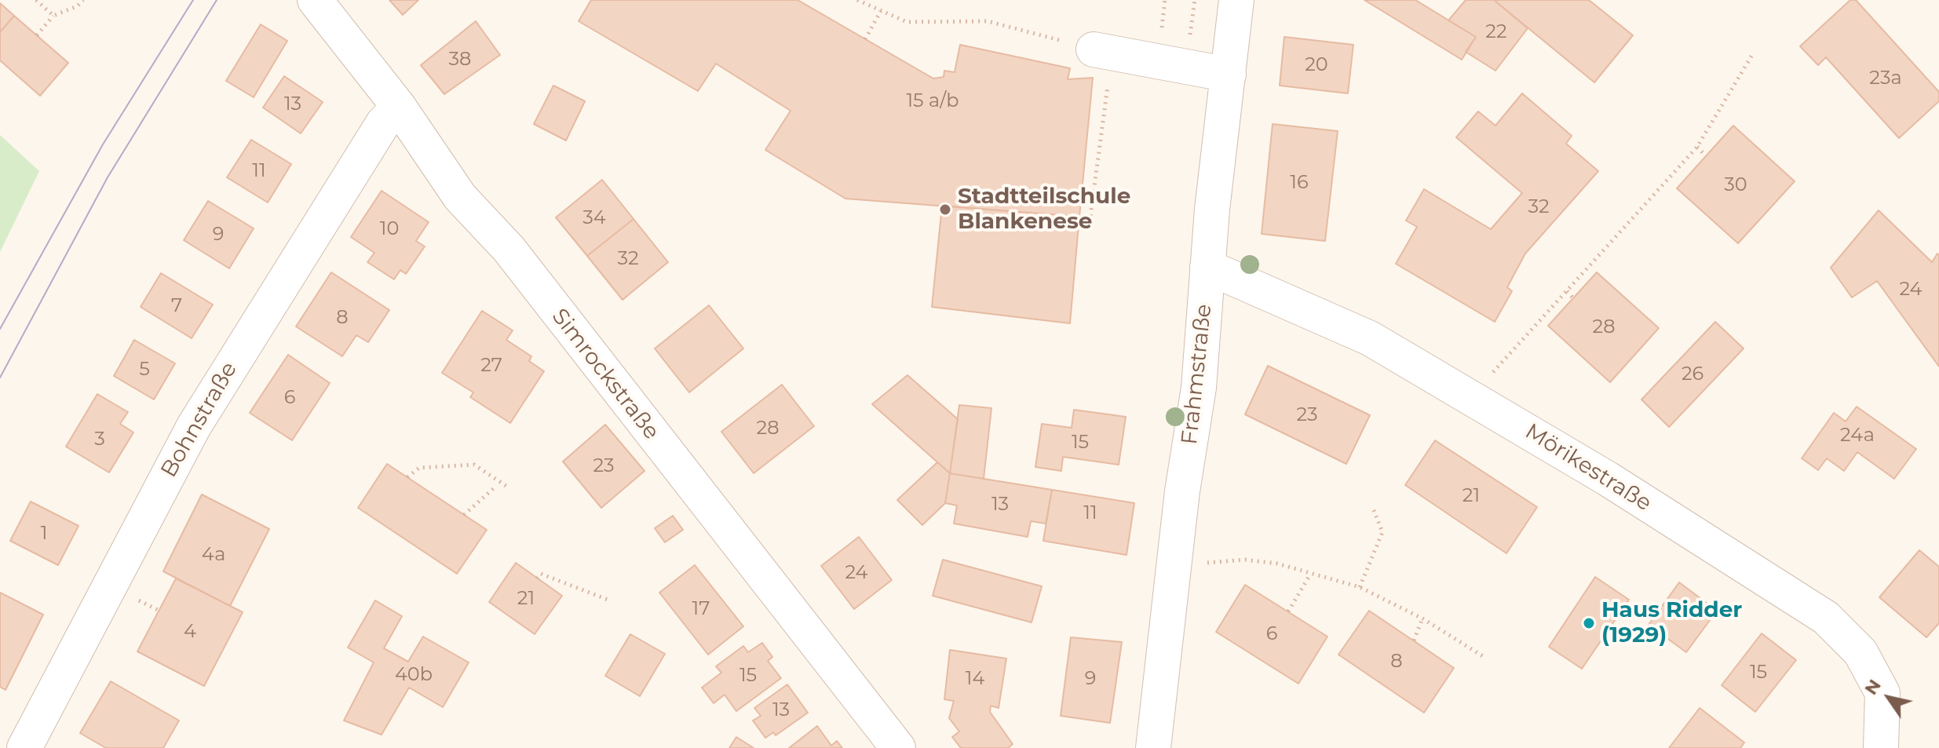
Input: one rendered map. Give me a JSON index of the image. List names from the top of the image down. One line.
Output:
{"streets":{"street":["Simrockstraße","Frahmstraße","Bohnstraße","Mörikestraße"]},"crossings":[["Simrockstraße","Bohnstraße"],["Frahmstraße","Mörikestraße"]],"places":["Stadtteilschule Blankenese","Haus Ridder (1929)"],"house_numbers":["22","38","20","23a","15 a/b","13","11","16","30","32","34","10","9","32","24","7","8","28","27","5","26","6","23","28","24a","3","15","23","21","13","11","1","4a","24","21","17","4","6","8","15","40b","15","14","9","13"],"north":"top left"}
